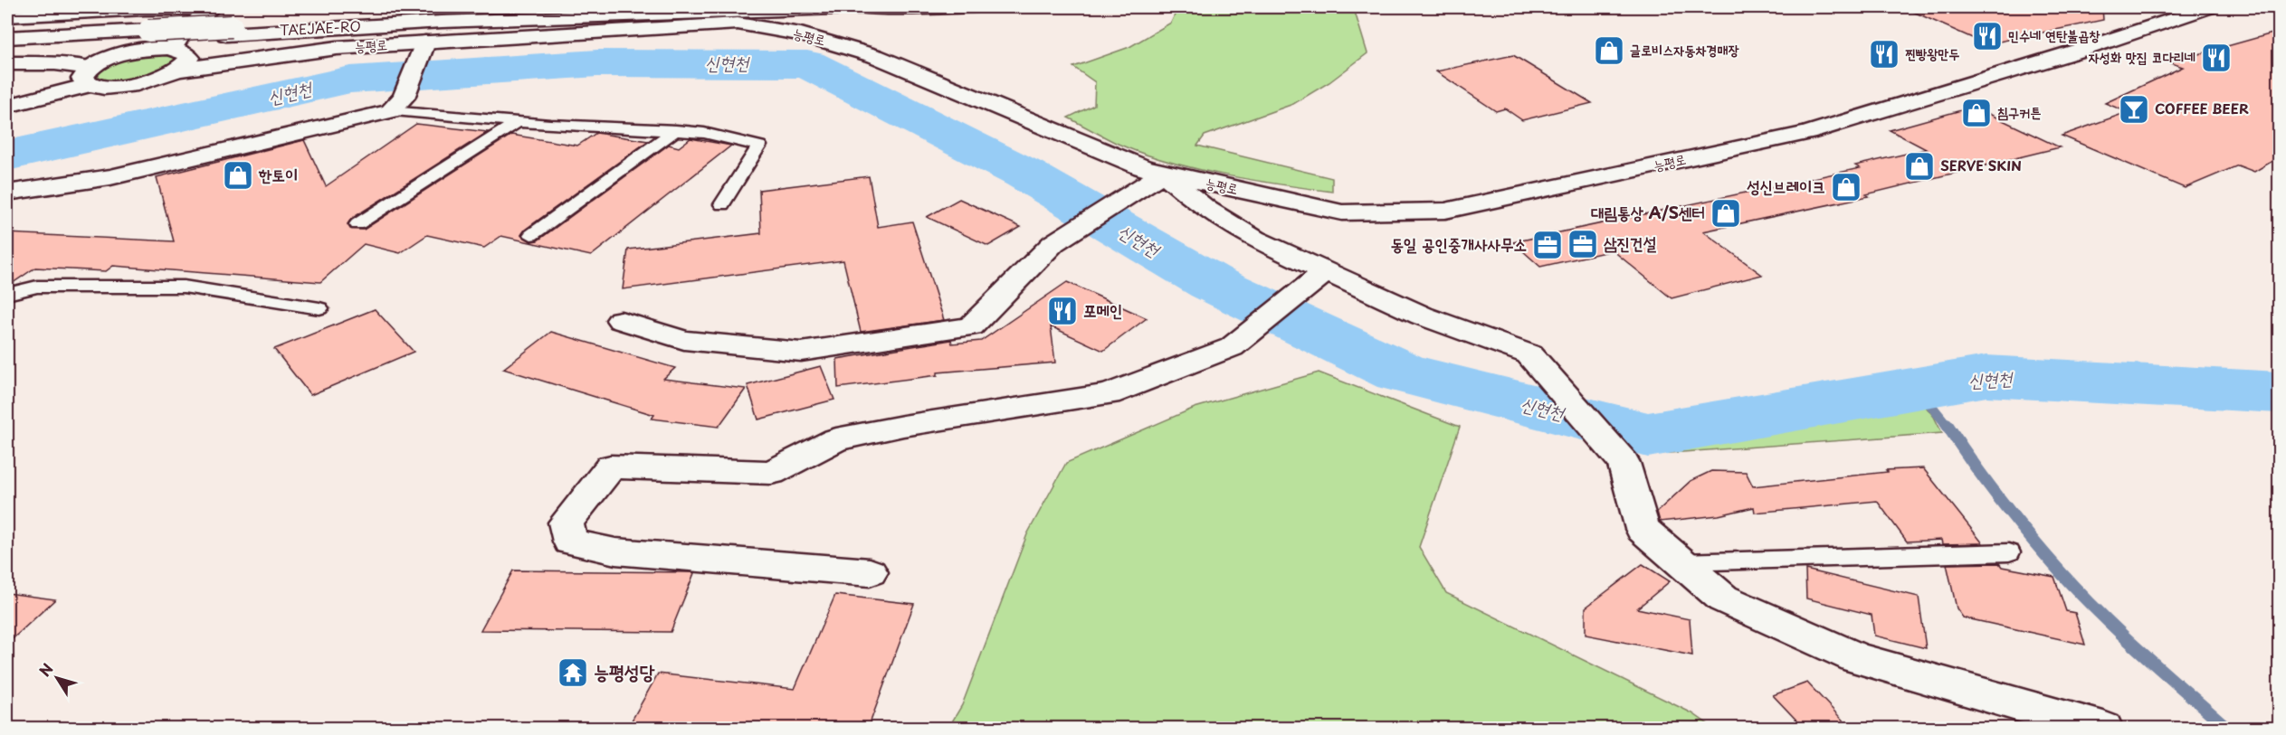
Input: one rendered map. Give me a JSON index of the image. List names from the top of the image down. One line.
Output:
{"streets":{"main road":["TAEJAE-RO","능평로"]},"crossings":[["TAEJAE-RO","능평로"]],"water":["신현천"],"places":{"restaurant":["민수네 연탄불곱창","찐빵왕만두","자성화 맛집 코다리네","포메인"],"shop":["글로비스자동차경매장","침구커튼","SERVE SKIN","한토이","성신브레이크","대림통상 A/S센터"],"bar":["COFFEE BEER"],"office":["삼진건설","동일 공인중개사사무소"],"temple":["능평성당"]},"north":"top left"}
